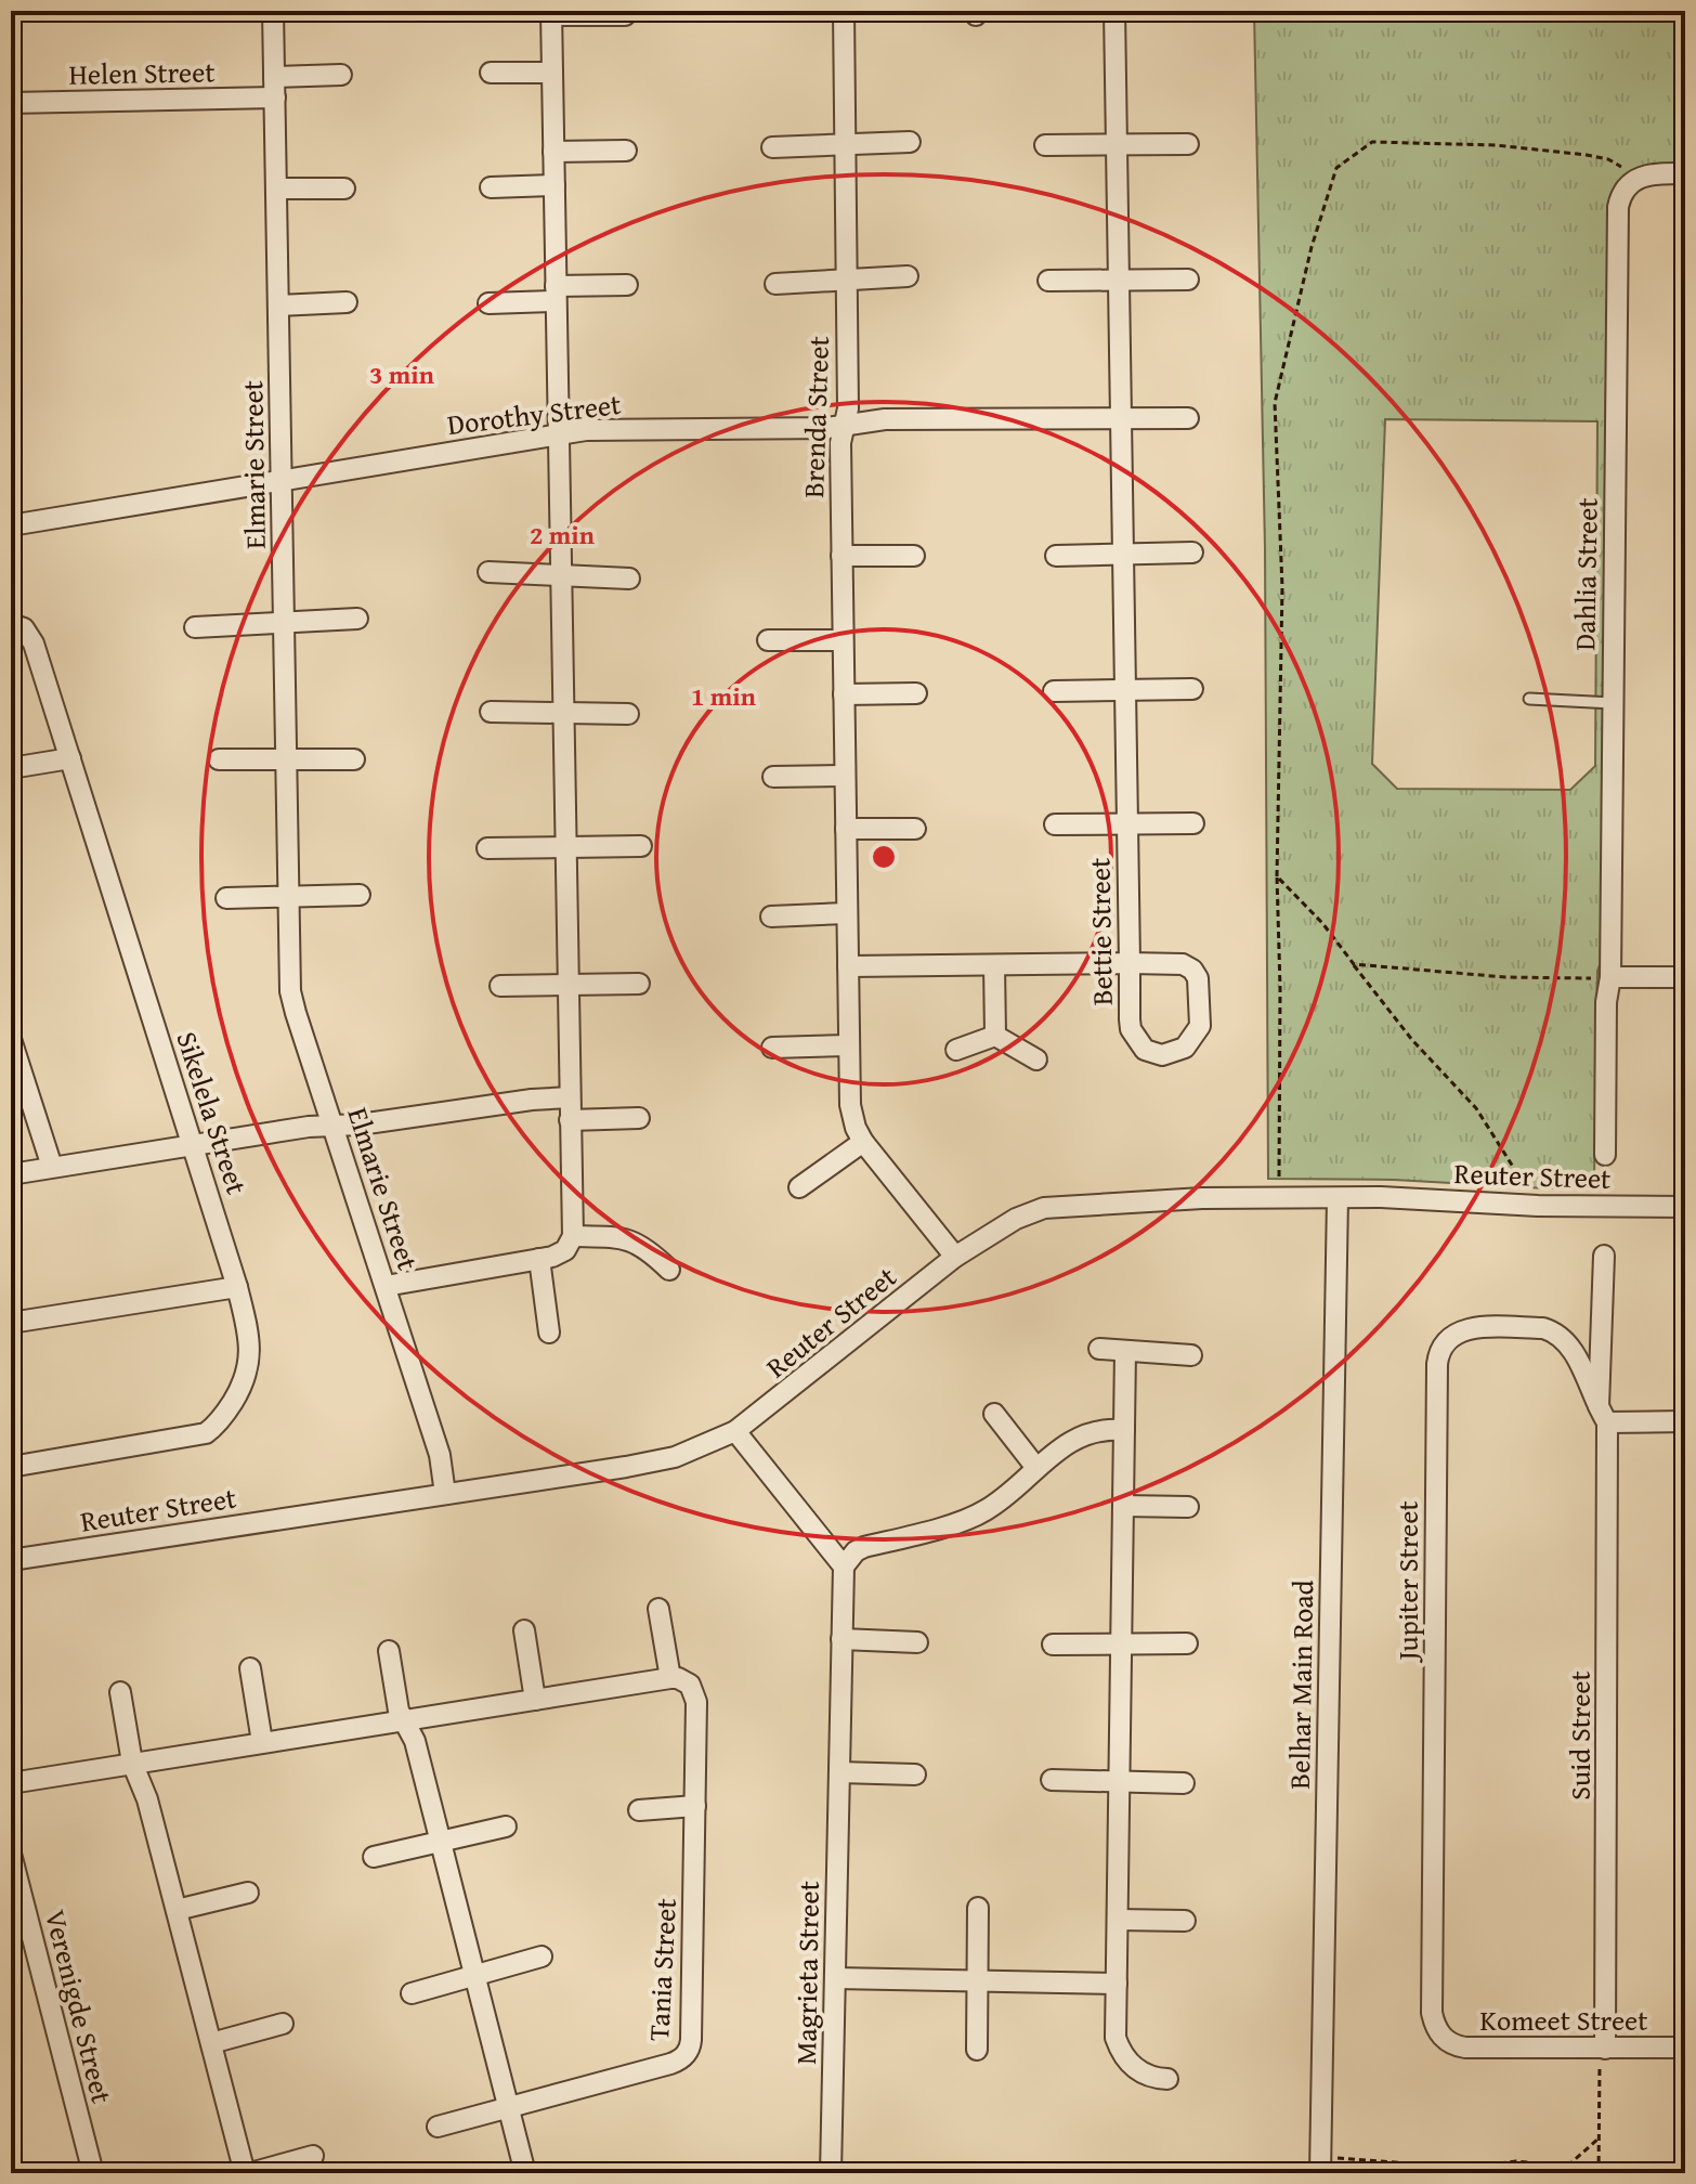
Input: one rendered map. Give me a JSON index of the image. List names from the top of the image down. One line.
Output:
{"streets":{"street":["Helen Street","Dorothy Street","Brenda Street","Elmarie Street","Dahlia Street","Bettie Street","Sikelela Street","Reuter Street","Jupiter Street","Belhar Main Road","Suid Street","Tania Street","Magrieta Street","Verenigde Street","Komeet Street"]},"crossings":[["Helen Street","Elmarie Street"],["Dorothy Street","Brenda Street"],["Dorothy Street","Elmarie Street"],["Dorothy Street","Bettie Street"],["Brenda Street","Reuter Street"],["Elmarie Street","Reuter Street"],["Reuter Street","Belhar Main Road"],["Jupiter Street","Suid Street"],["Jupiter Street","Komeet Street"],["Suid Street","Komeet Street"]],"rings":["3 min","2 min","1 min"]}
